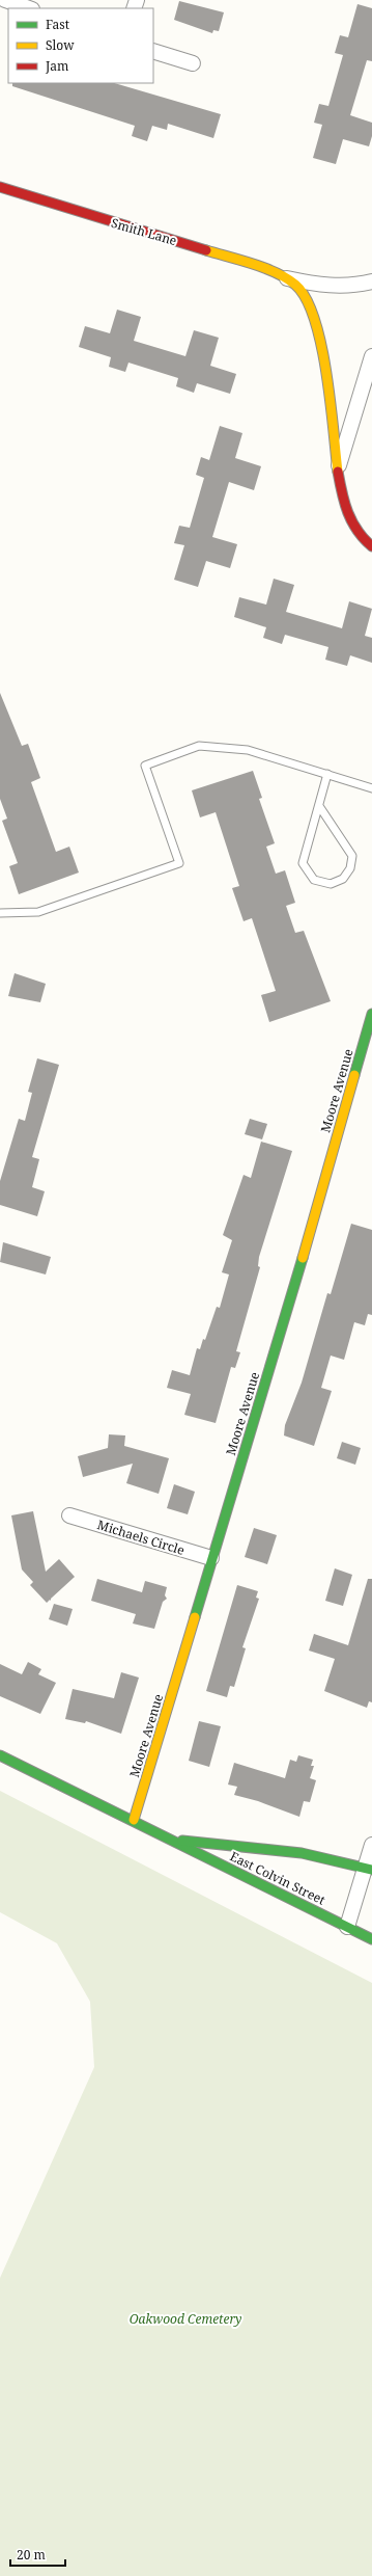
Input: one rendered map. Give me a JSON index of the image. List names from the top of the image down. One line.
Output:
{"streets":{"street":["Smith Lane","Moore Avenue","Michaels Circle","East Colvin Street"]},"crossings":[["Moore Avenue","Michaels Circle"],["Moore Avenue","East Colvin Street"]],"parks":["Oakwood Cemetery"],"legend":["Fast","Slow","Jam"],"scale_bar":"20 m"}
